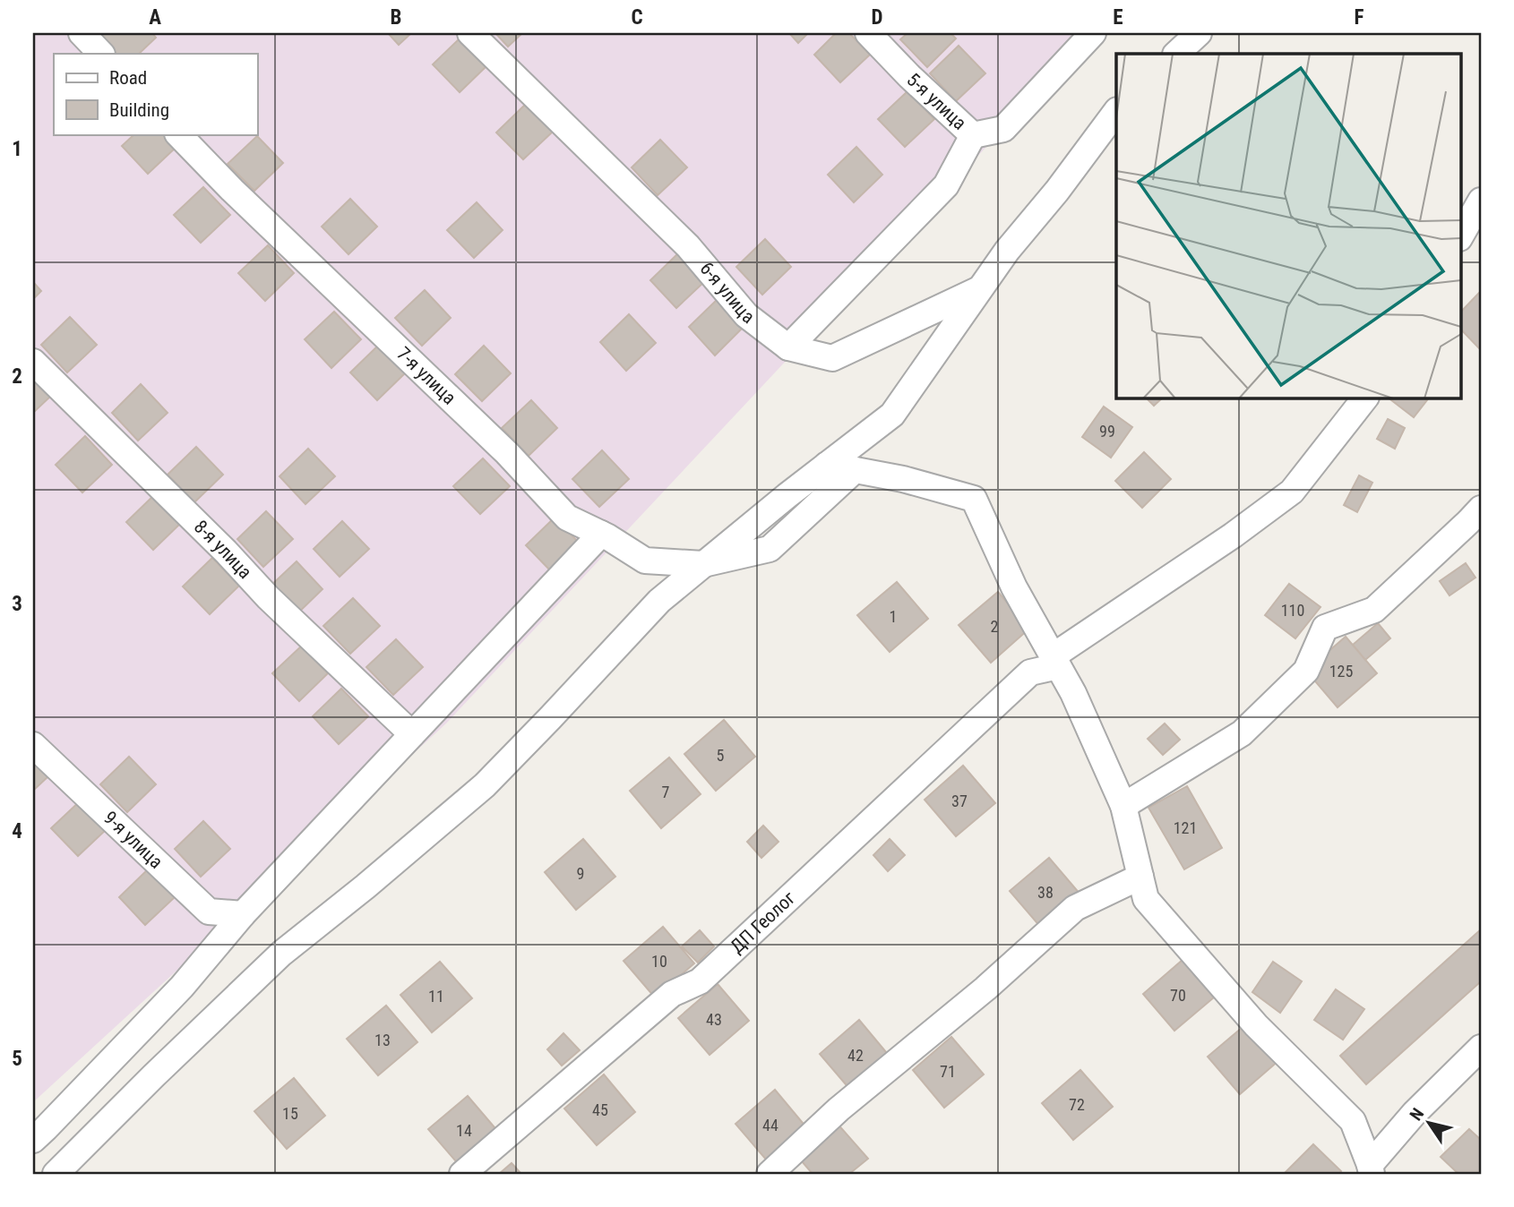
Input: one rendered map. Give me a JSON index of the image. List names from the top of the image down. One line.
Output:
{"streets":{"street":["5-я улица","6-я улица","7-я улица","8-я улица","9-я улица","ДП Геолог"]},"house_numbers":["99","110","1","2","125","5","7","37","121","9","38","10","70","11","43","13","42","71","72","45","15","44","14"],"legend":["Road","Building"],"north":"top left","grid":{"columns":["A","B","C","D","E","F"],"rows":["1","2","3","4","5"]}}
